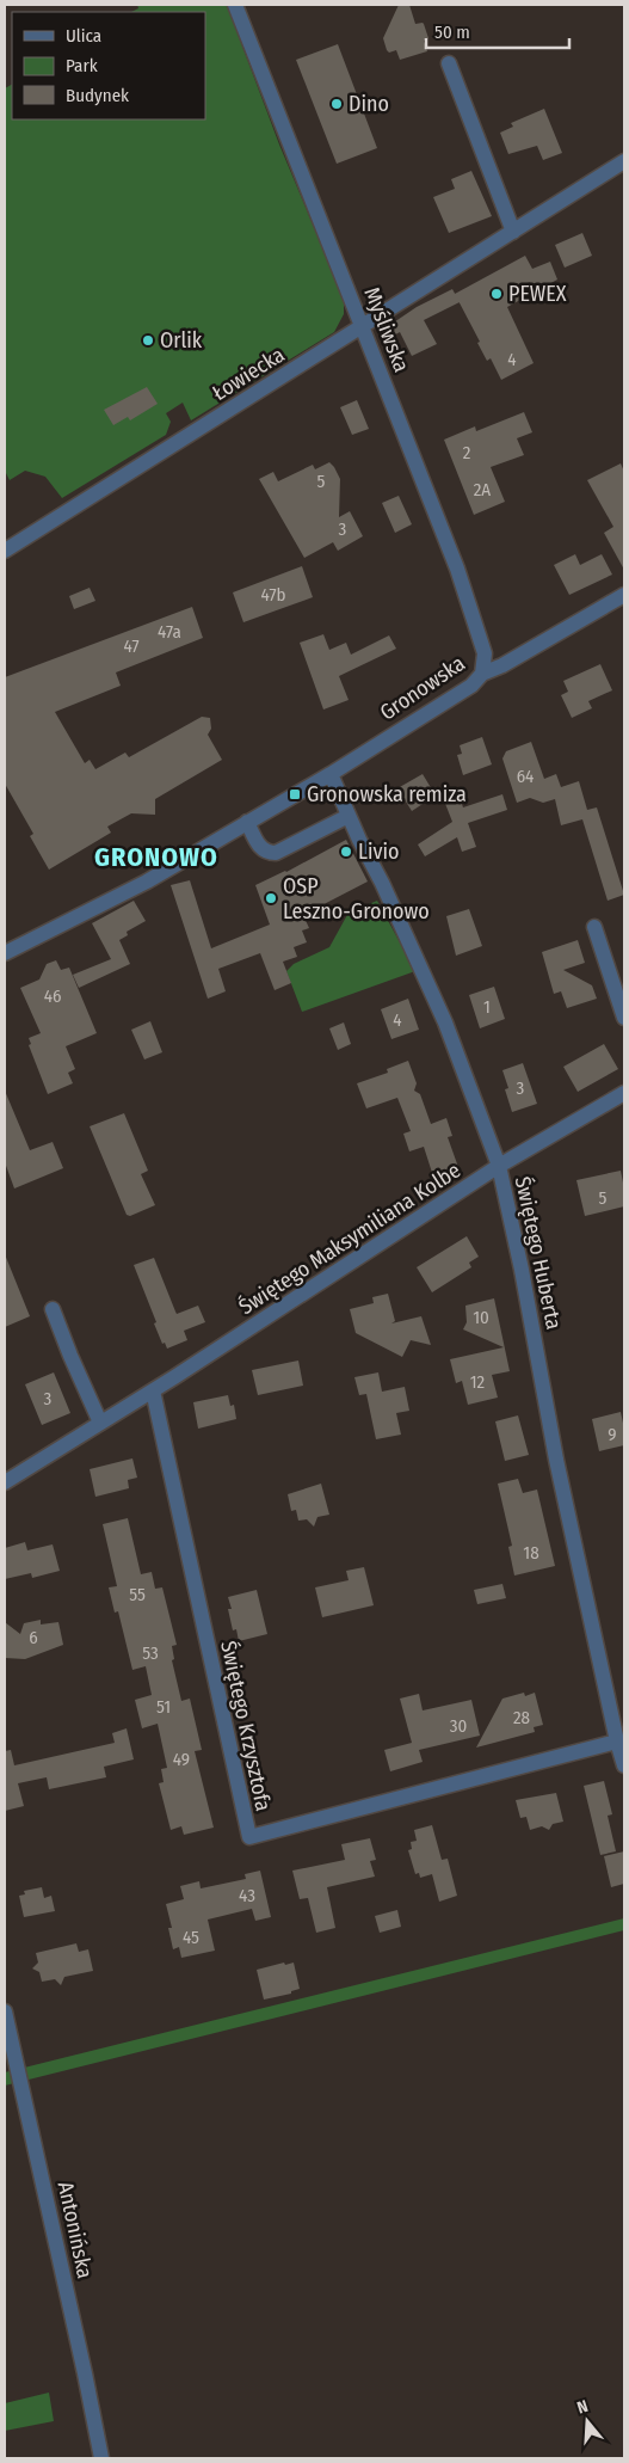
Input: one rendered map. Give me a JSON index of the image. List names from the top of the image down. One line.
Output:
{"streets":{"street":["Myśliwska","Łowiecka","Gronowska","Świętego Maksymiliana Kolbe","Świętego Huberta","Świętego Krzysztofa","Antonińska"]},"crossings":[["Myśliwska","Łowiecka"],["Myśliwska","Gronowska"],["Gronowska","Świętego Huberta"],["Świętego Maksymiliana Kolbe","Świętego Huberta"],["Świętego Maksymiliana Kolbe","Świętego Krzysztofa"],["Świętego Huberta","Świętego Krzysztofa"]],"districts":["GRONOWO"],"places":{"other":["Dino","PEWEX","Orlik","Livio","OSP Leszno-Gronowo"],"transit":["Gronowska remiza"]},"house_numbers":["4","2","5","2A","3","47b","47a","47","64","46","1","4","3","5","10","12","3","9","18","55","6","53","51","28","30","49","43","45"],"legend":["Ulica","Park","Budynek"],"scale_bar":"50 m","north":"top"}
